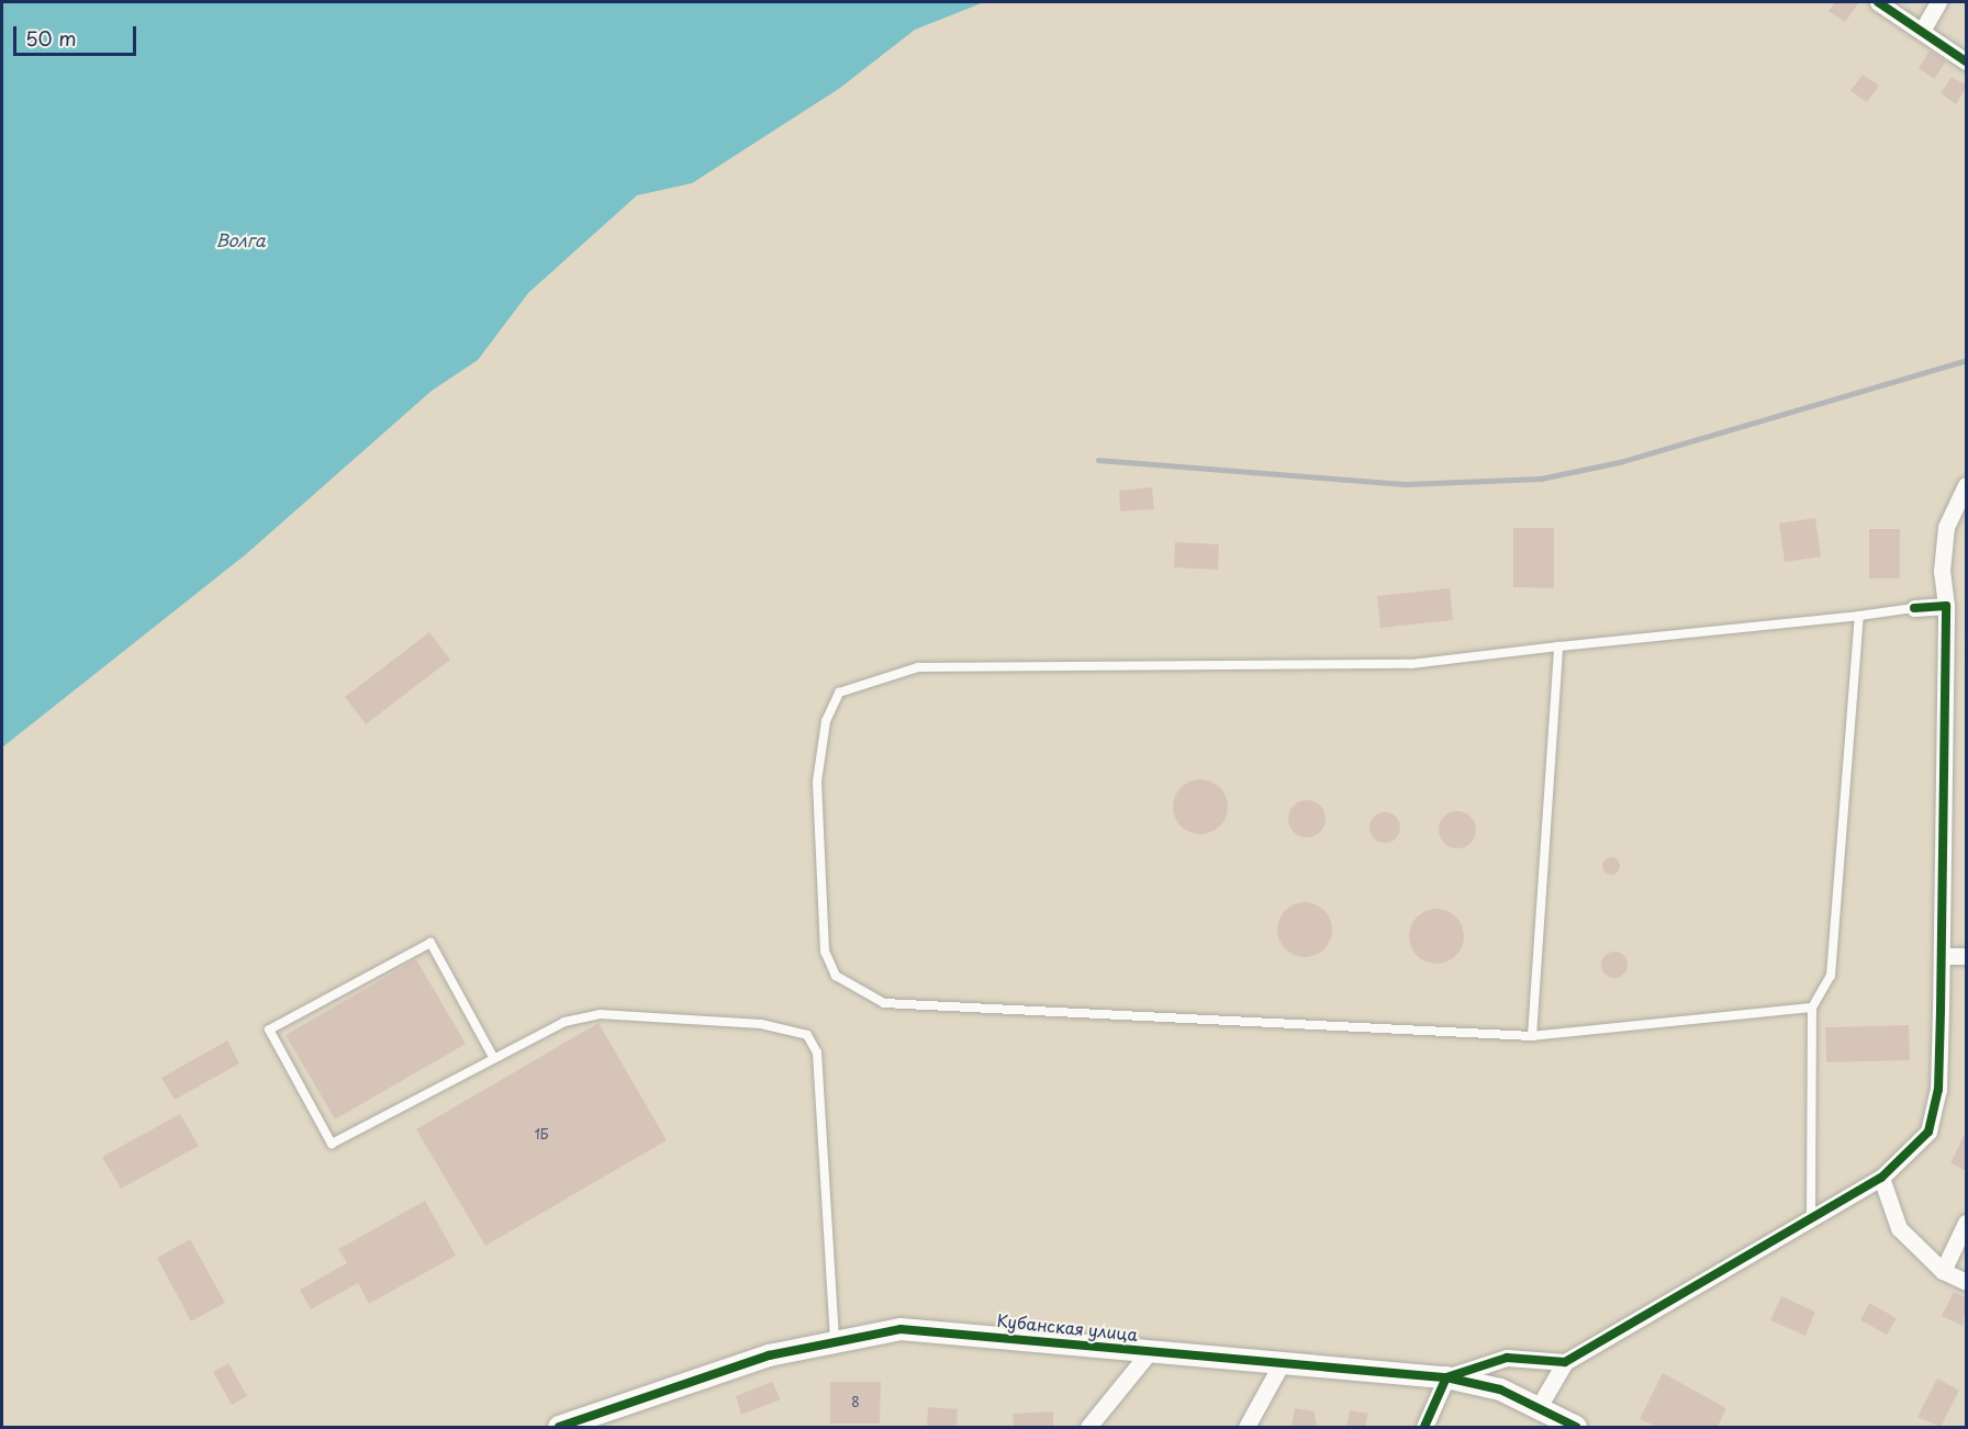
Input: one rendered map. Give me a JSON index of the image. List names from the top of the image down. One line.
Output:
{"streets":{"street":["Кубанская улица"]},"water":["Волга"],"house_numbers":["1Б","8"],"scale_bar":"50 m"}
